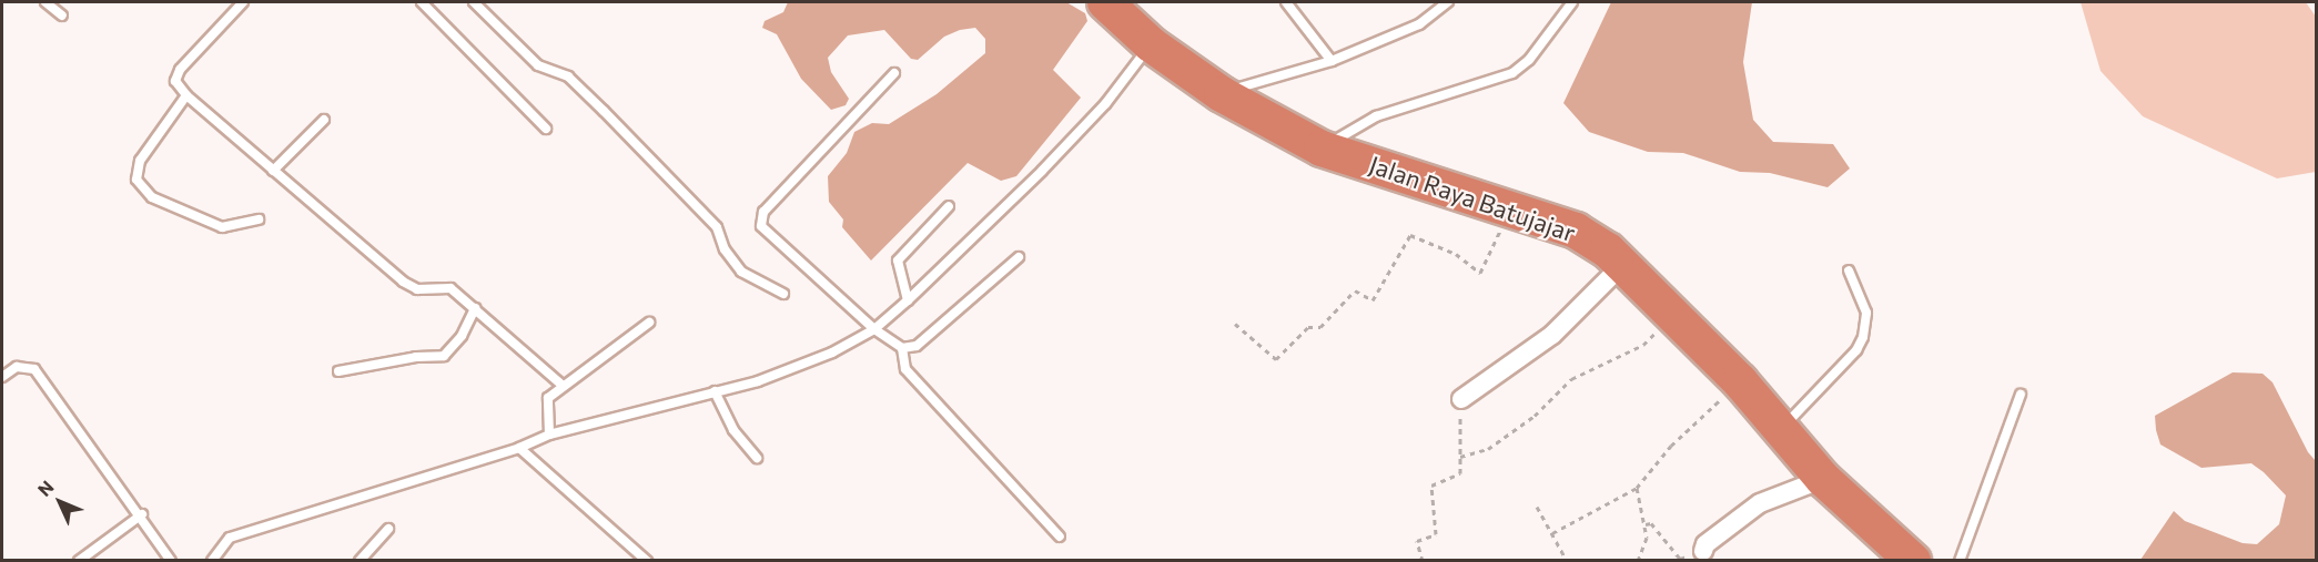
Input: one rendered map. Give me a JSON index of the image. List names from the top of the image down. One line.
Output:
{"streets":{"highway":["Jalan Raya Batujajar"]},"north":"top left"}
